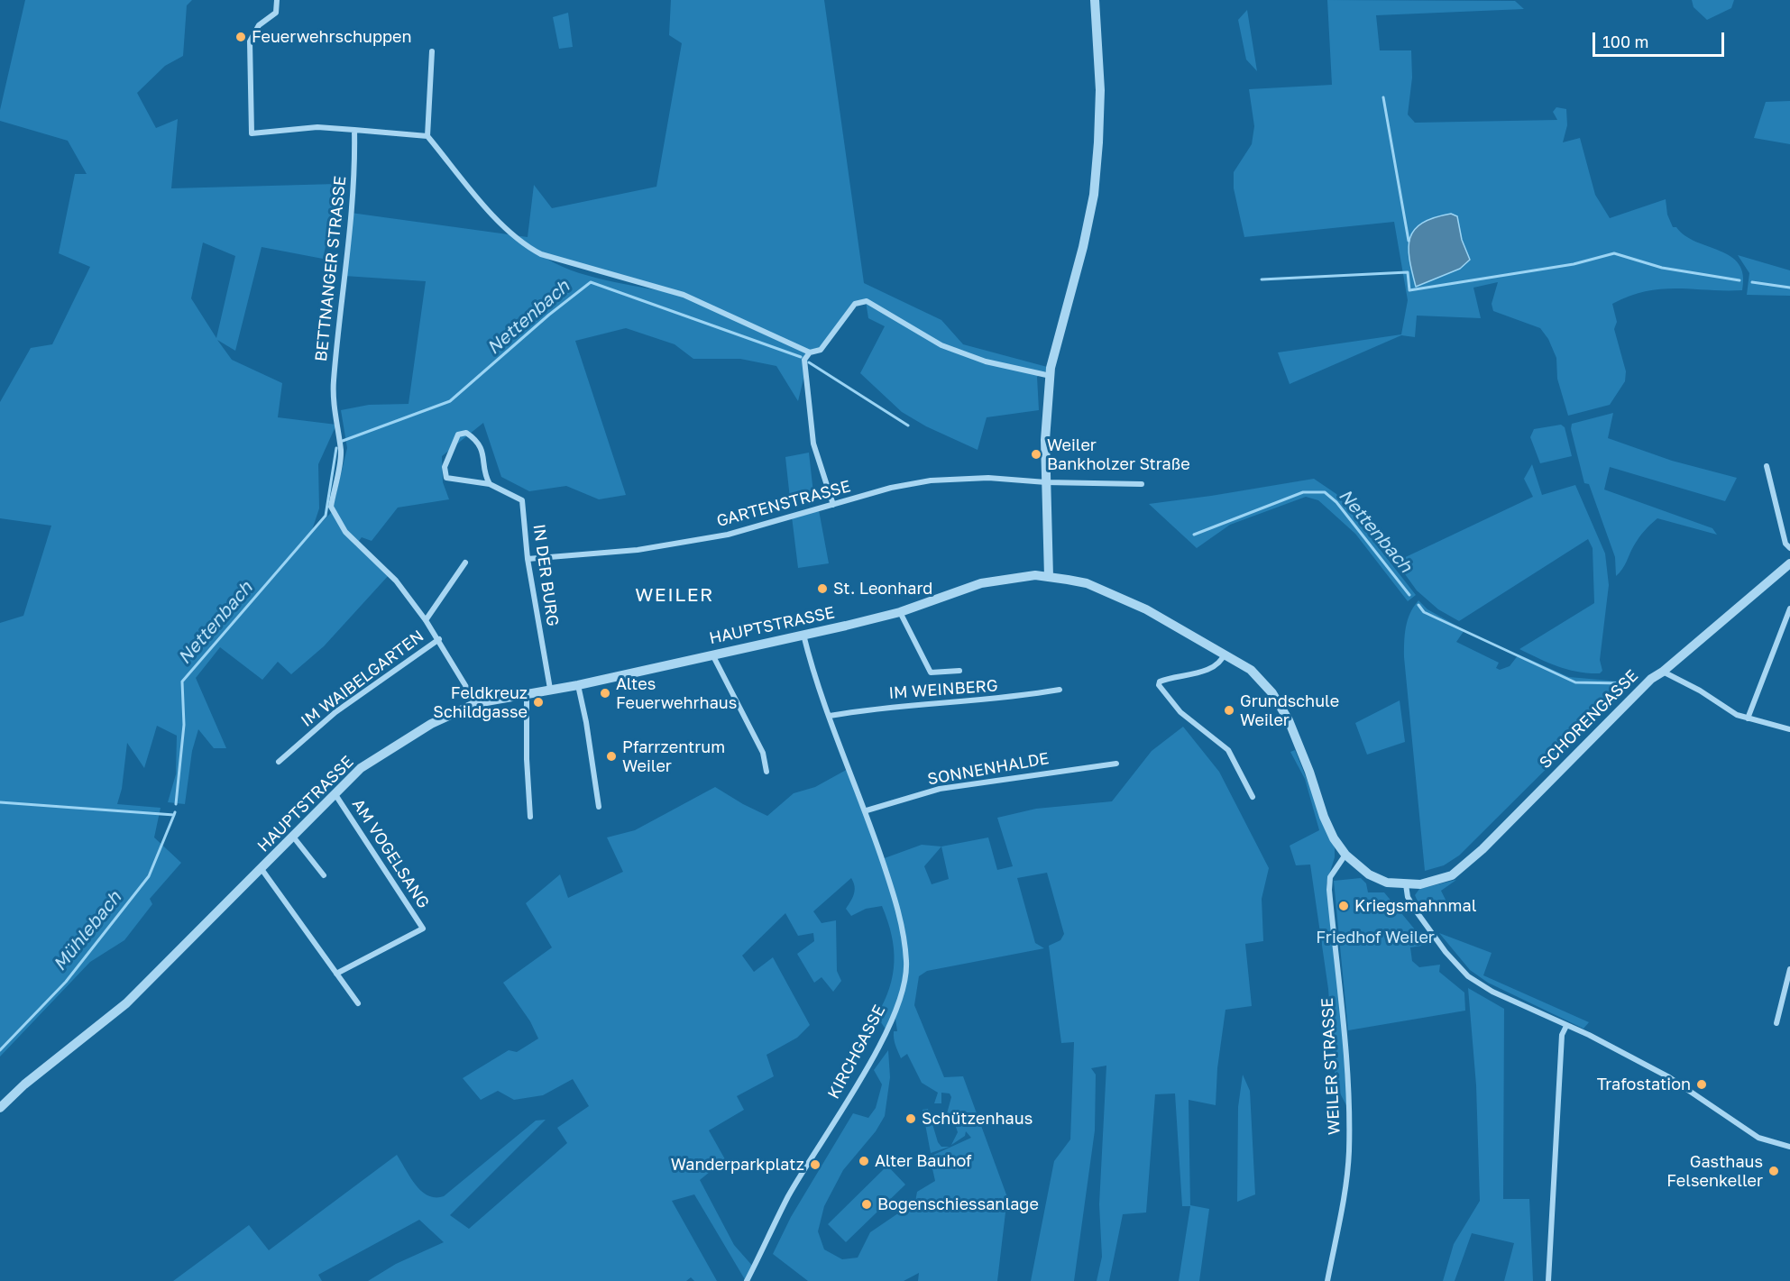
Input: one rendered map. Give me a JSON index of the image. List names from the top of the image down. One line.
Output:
{"streets":{"street":["BETTNANGER STRASSE","GARTENSTRASSE","IN DER BURG","HAUPTSTRASSE","IM WAIBELGARTEN","IM WEINBERG","SCHORENGASSE","SONNENHALDE","AM VOGELSANG","KIRCHGASSE","WEILER STRASSE"]},"crossings":[["BETTNANGER STRASSE","HAUPTSTRASSE"],["BETTNANGER STRASSE","IM WAIBELGARTEN"],["GARTENSTRASSE","IN DER BURG"],["IN DER BURG","HAUPTSTRASSE"],["HAUPTSTRASSE","SCHORENGASSE"],["HAUPTSTRASSE","AM VOGELSANG"],["HAUPTSTRASSE","KIRCHGASSE"],["HAUPTSTRASSE","WEILER STRASSE"],["IM WEINBERG","KIRCHGASSE"],["SONNENHALDE","KIRCHGASSE"]],"districts":["WEILER"],"water":["Nettenbach","Mühlebach"],"parks":["Friedhof Weiler"],"places":["Feuerwehrschuppen","Weiler Bankholzer Straße","St. Leonhard","Altes Feuerwehrhaus","Feldkreuz Schildgasse","Grundschule Weiler","Pfarrzentrum Weiler","Kriegsmahnmal","Trafostation","Schützenhaus","Alter Bauhof","Wanderparkplatz","Gasthaus Felsenkeller","Bogenschiessanlage"],"scale_bar":"100 m"}
